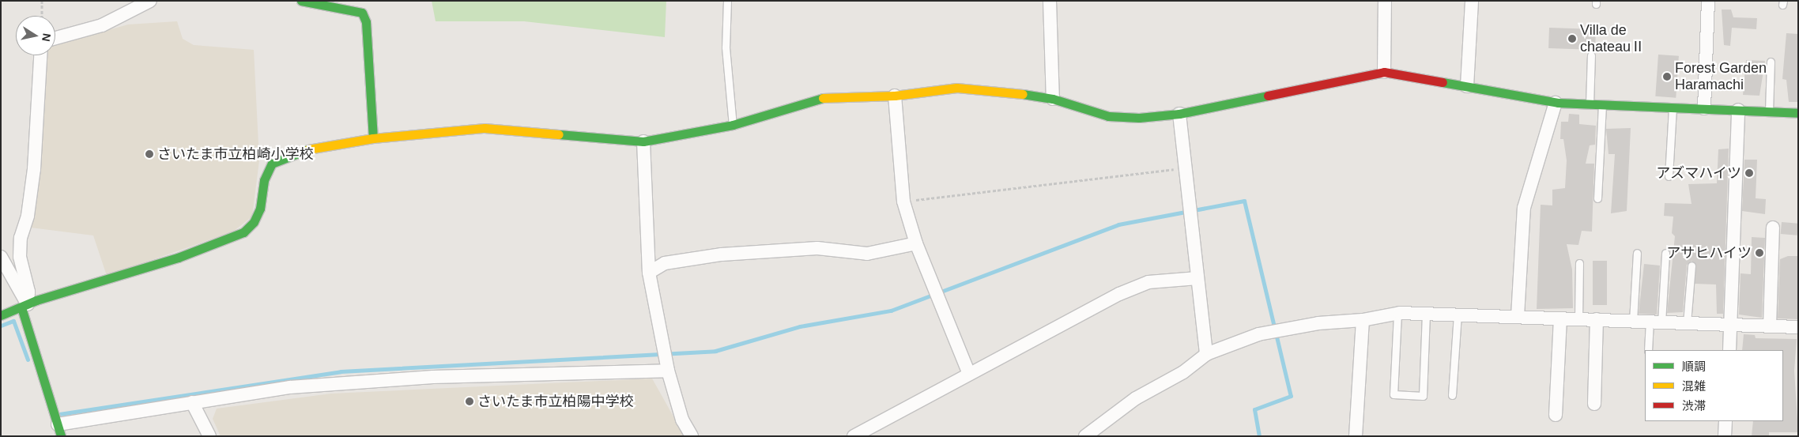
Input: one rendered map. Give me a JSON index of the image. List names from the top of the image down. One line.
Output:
{"places":["Villa de chateauⅡ","Forest Garden Haramachi","さいたま市立柏崎小学校","アズマハイツ","アサヒハイツ","さいたま市立柏陽中学校"],"legend":["順調","混雑","渋滞"],"north":"right"}
